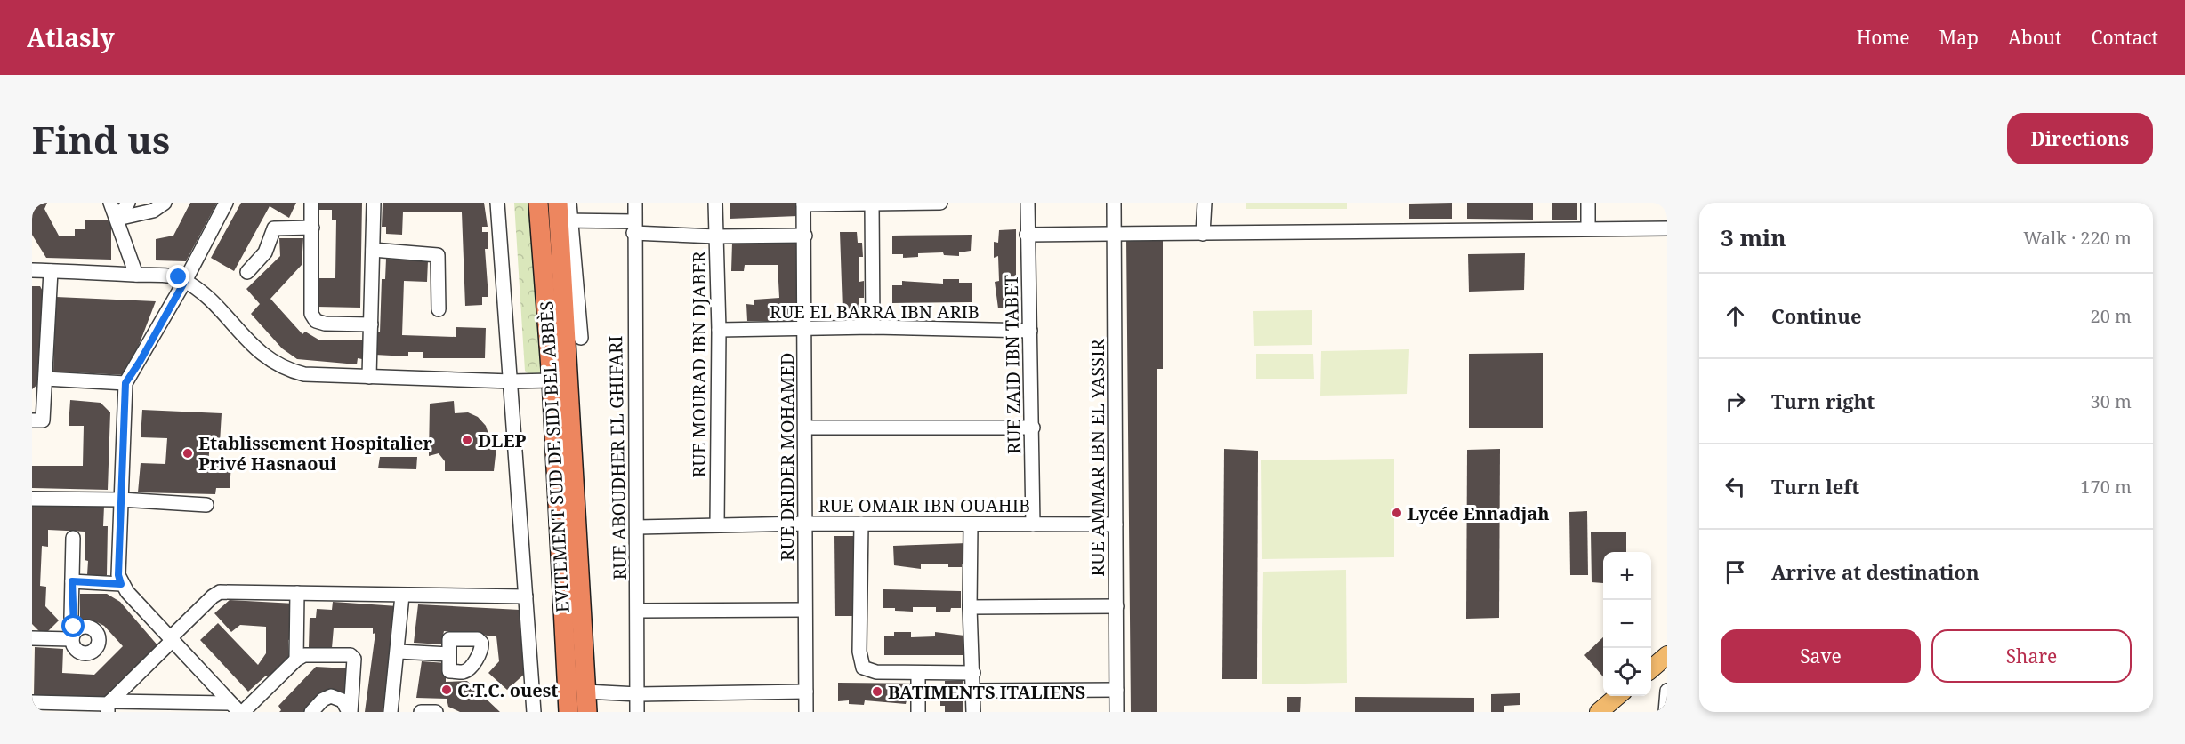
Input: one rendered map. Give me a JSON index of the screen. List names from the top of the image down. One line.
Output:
{"streets":{"highway":["EVITEMENT SUD DE SIDI BEL ABBÈS"],"street":["RUE EL BARRA IBN ARIB","RUE MOURAD IBN DJABER","RUE ZAID IBN TABET","RUE DRIDER MOHAMED","RUE ABOUDHER EL GHIFARI","RUE AMMAR IBN EL YASSIR","RUE OMAIR IBN OUAHIB"]},"crossings":[["RUE EL BARRA IBN ARIB","RUE MOURAD IBN DJABER"],["RUE EL BARRA IBN ARIB","RUE ZAID IBN TABET"],["RUE EL BARRA IBN ARIB","RUE DRIDER MOHAMED"],["RUE MOURAD IBN DJABER","RUE OMAIR IBN OUAHIB"],["RUE ZAID IBN TABET","RUE OMAIR IBN OUAHIB"],["RUE DRIDER MOHAMED","RUE OMAIR IBN OUAHIB"],["RUE ABOUDHER EL GHIFARI","RUE OMAIR IBN OUAHIB"],["RUE AMMAR IBN EL YASSIR","RUE OMAIR IBN OUAHIB"]],"places":["DLEP","Etablissement Hospitalier Privé Hasnaoui","Lycée Ennadjah","C.T.C. ouest","BATIMENTS ITALIENS"],"page":{"header":"Atlasly","nav":["Home","Map","About","Contact"],"buttons":["Directions",["Save","Share"]],"title":"Find us","heading":["3 min","Walk · 220 m"],"list":[["Continue","20 m"],["Turn right","30 m"],["Turn left","170 m"],"Arrive at destination"],"map_buttons":["+","−"]}}
